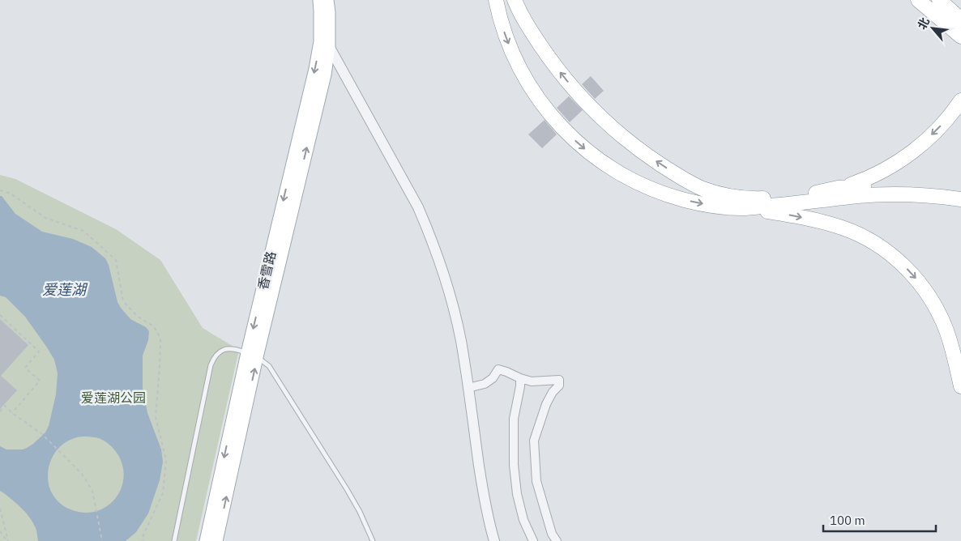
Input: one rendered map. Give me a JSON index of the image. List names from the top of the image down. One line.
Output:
{"streets":{"main road":["香雪路"]},"water":["爱莲湖"],"parks":["爱莲湖公园"],"scale_bar":"100 m","north":"top left"}
